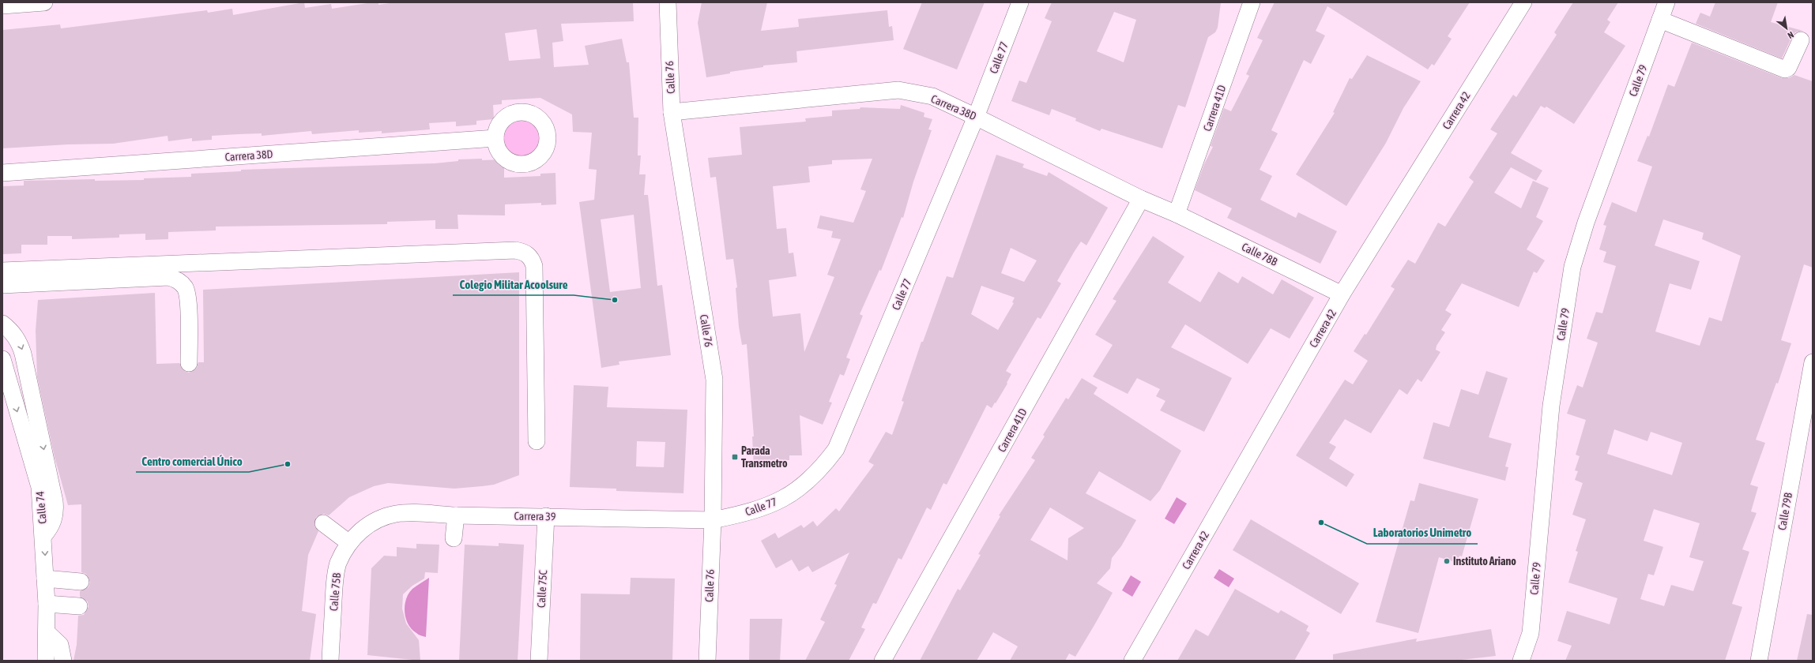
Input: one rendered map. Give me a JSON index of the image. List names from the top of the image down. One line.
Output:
{"streets":{"street":["Calle 77","Calle 76","Calle 79","Carrera 38D","Carrera 41D","Carrera 42","Calle 78B","Calle 74","Calle 79B","Carrera 39","Calle 75C","Calle 75B"]},"crossings":[["Calle 77","Calle 76"],["Calle 77","Carrera 38D"],["Calle 77","Carrera 39"],["Calle 76","Carrera 38D"],["Calle 76","Carrera 39"],["Carrera 38D","Carrera 41D"],["Carrera 38D","Calle 78B"],["Carrera 41D","Calle 78B"],["Carrera 42","Calle 78B"],["Carrera 39","Calle 75C"],["Carrera 39","Calle 75B"]],"places":{"other":["Colegio Militar Acoolsure","Centro comercial Único","Laboratorios Unimetro","Instituto Ariano"],"transit":["Parada Transmetro"]},"north":"bottom right"}
